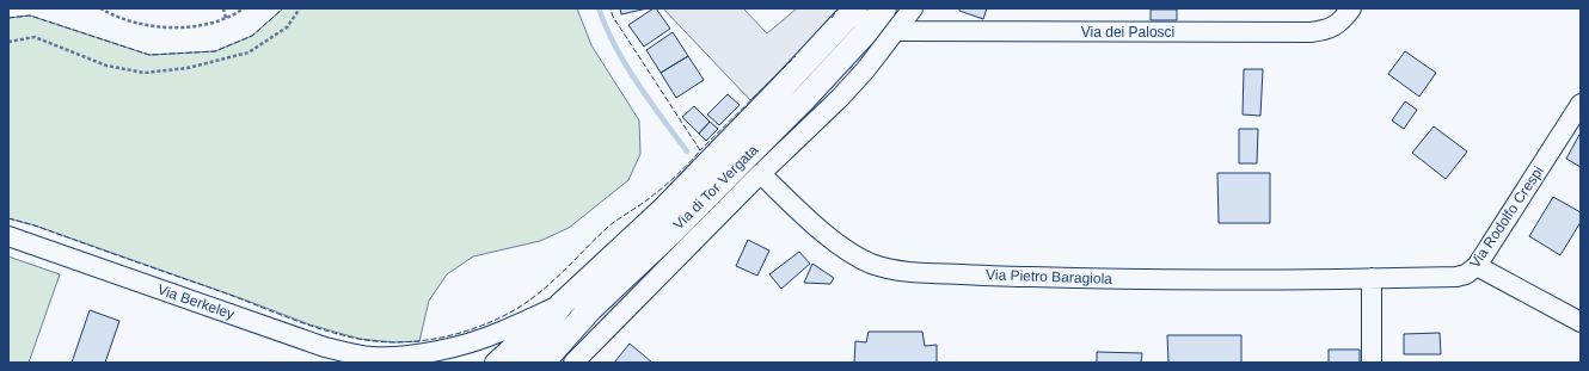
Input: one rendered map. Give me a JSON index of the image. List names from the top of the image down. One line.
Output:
{"streets":{"main road":["Via di Tor Vergata"],"street":["Via dei Palosci","Via Rodolfo Crespi","Via Pietro Baragiola","Via Berkeley"]},"crossings":[["Via dei Palosci","Via di Tor Vergata"],["Via di Tor Vergata","Via Pietro Baragiola"],["Via di Tor Vergata","Via Berkeley"],["Via Rodolfo Crespi","Via Pietro Baragiola"]]}
